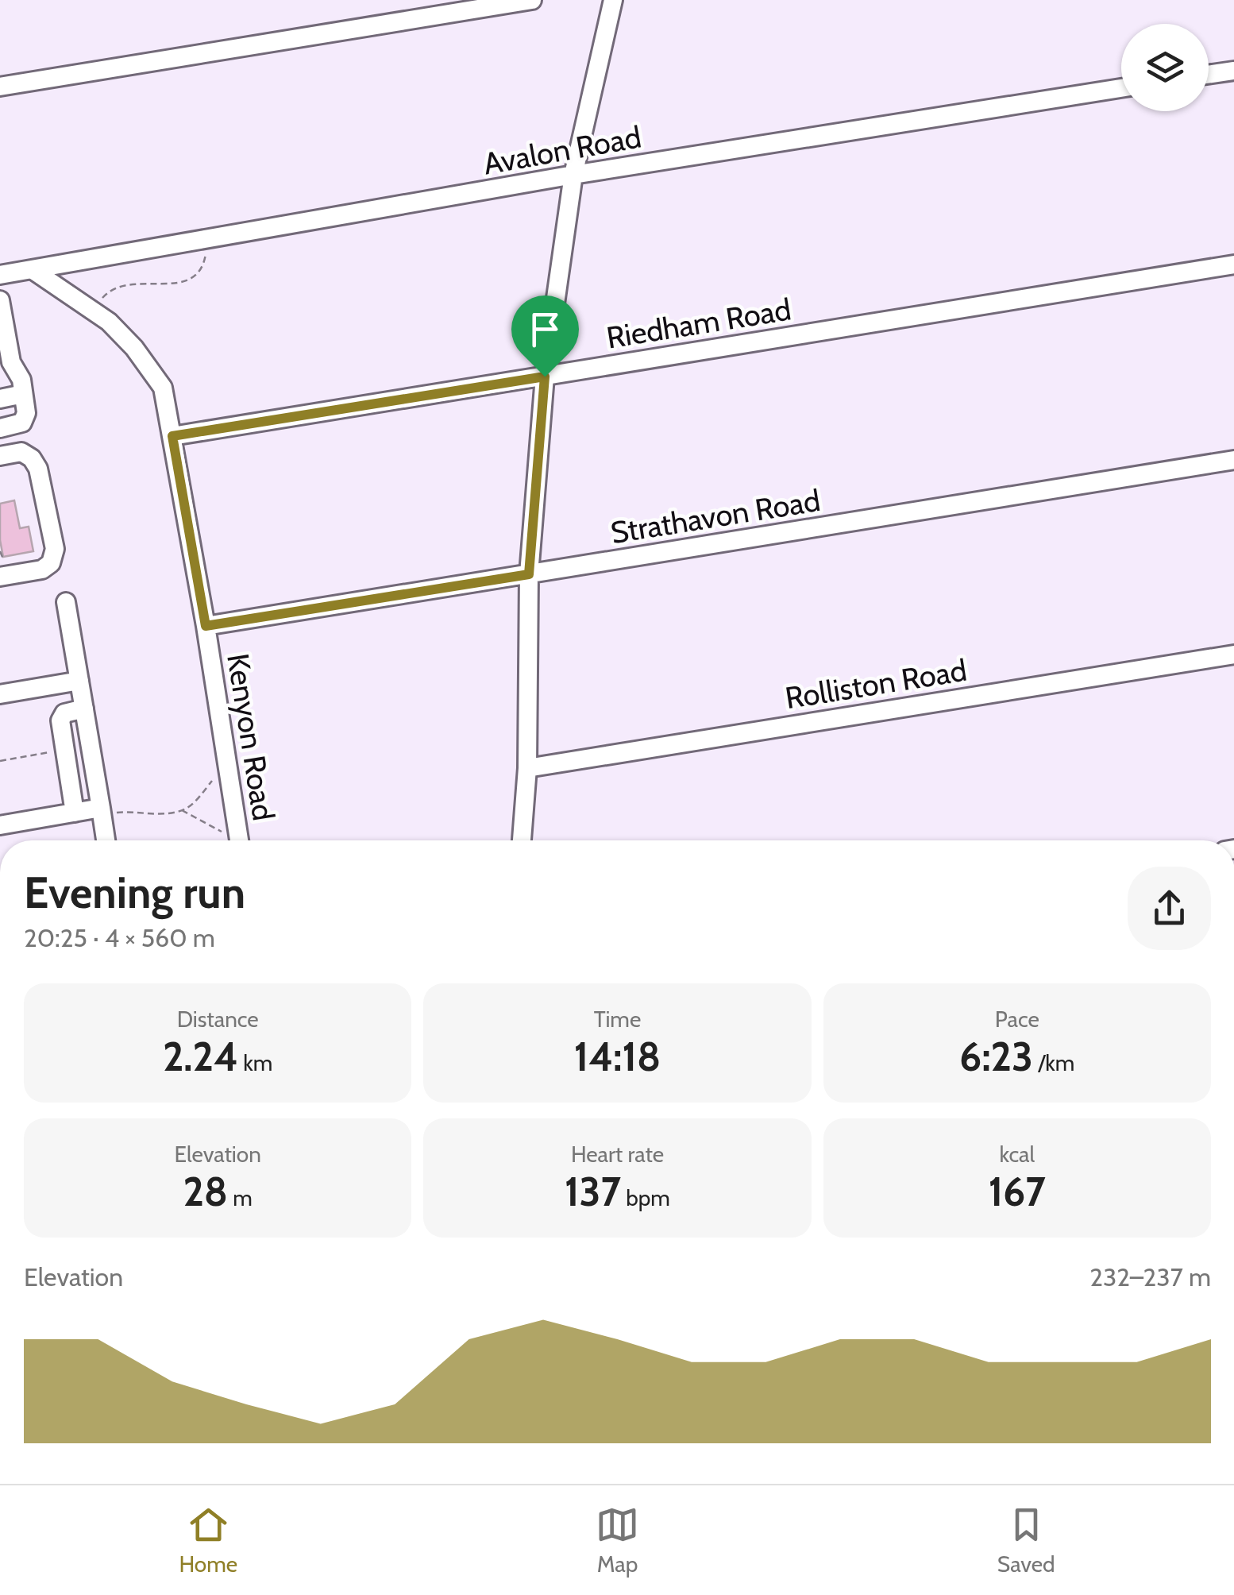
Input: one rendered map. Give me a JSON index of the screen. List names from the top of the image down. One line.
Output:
{"streets":{"street":["Avalon Road","Riedham Road","Strathavon Road","Rolliston Road","Kenyon Road"]},"crossings":[["Avalon Road","Kenyon Road"],["Riedham Road","Kenyon Road"],["Strathavon Road","Kenyon Road"]],"page":{"heading":["Evening run","20:25 · 4 × 560 m"],"stats":[["Distance","2.24 km"],["Time","14:18"],["Pace","6:23 /km"],["Elevation","28 m"],["Heart rate","137 bpm"],["kcal","167"]],"chart":["Elevation","232–237 m"],"tabs":["Home","Map","Saved"]}}
